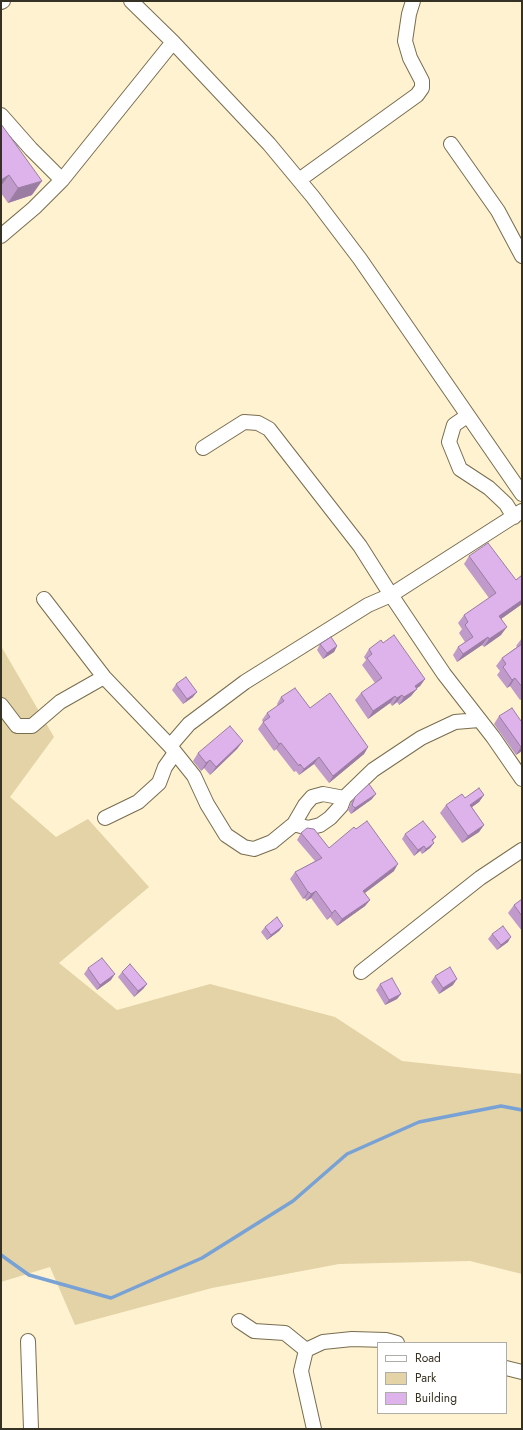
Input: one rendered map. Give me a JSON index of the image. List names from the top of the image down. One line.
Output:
{"legend":["Road","Park","Building"]}
